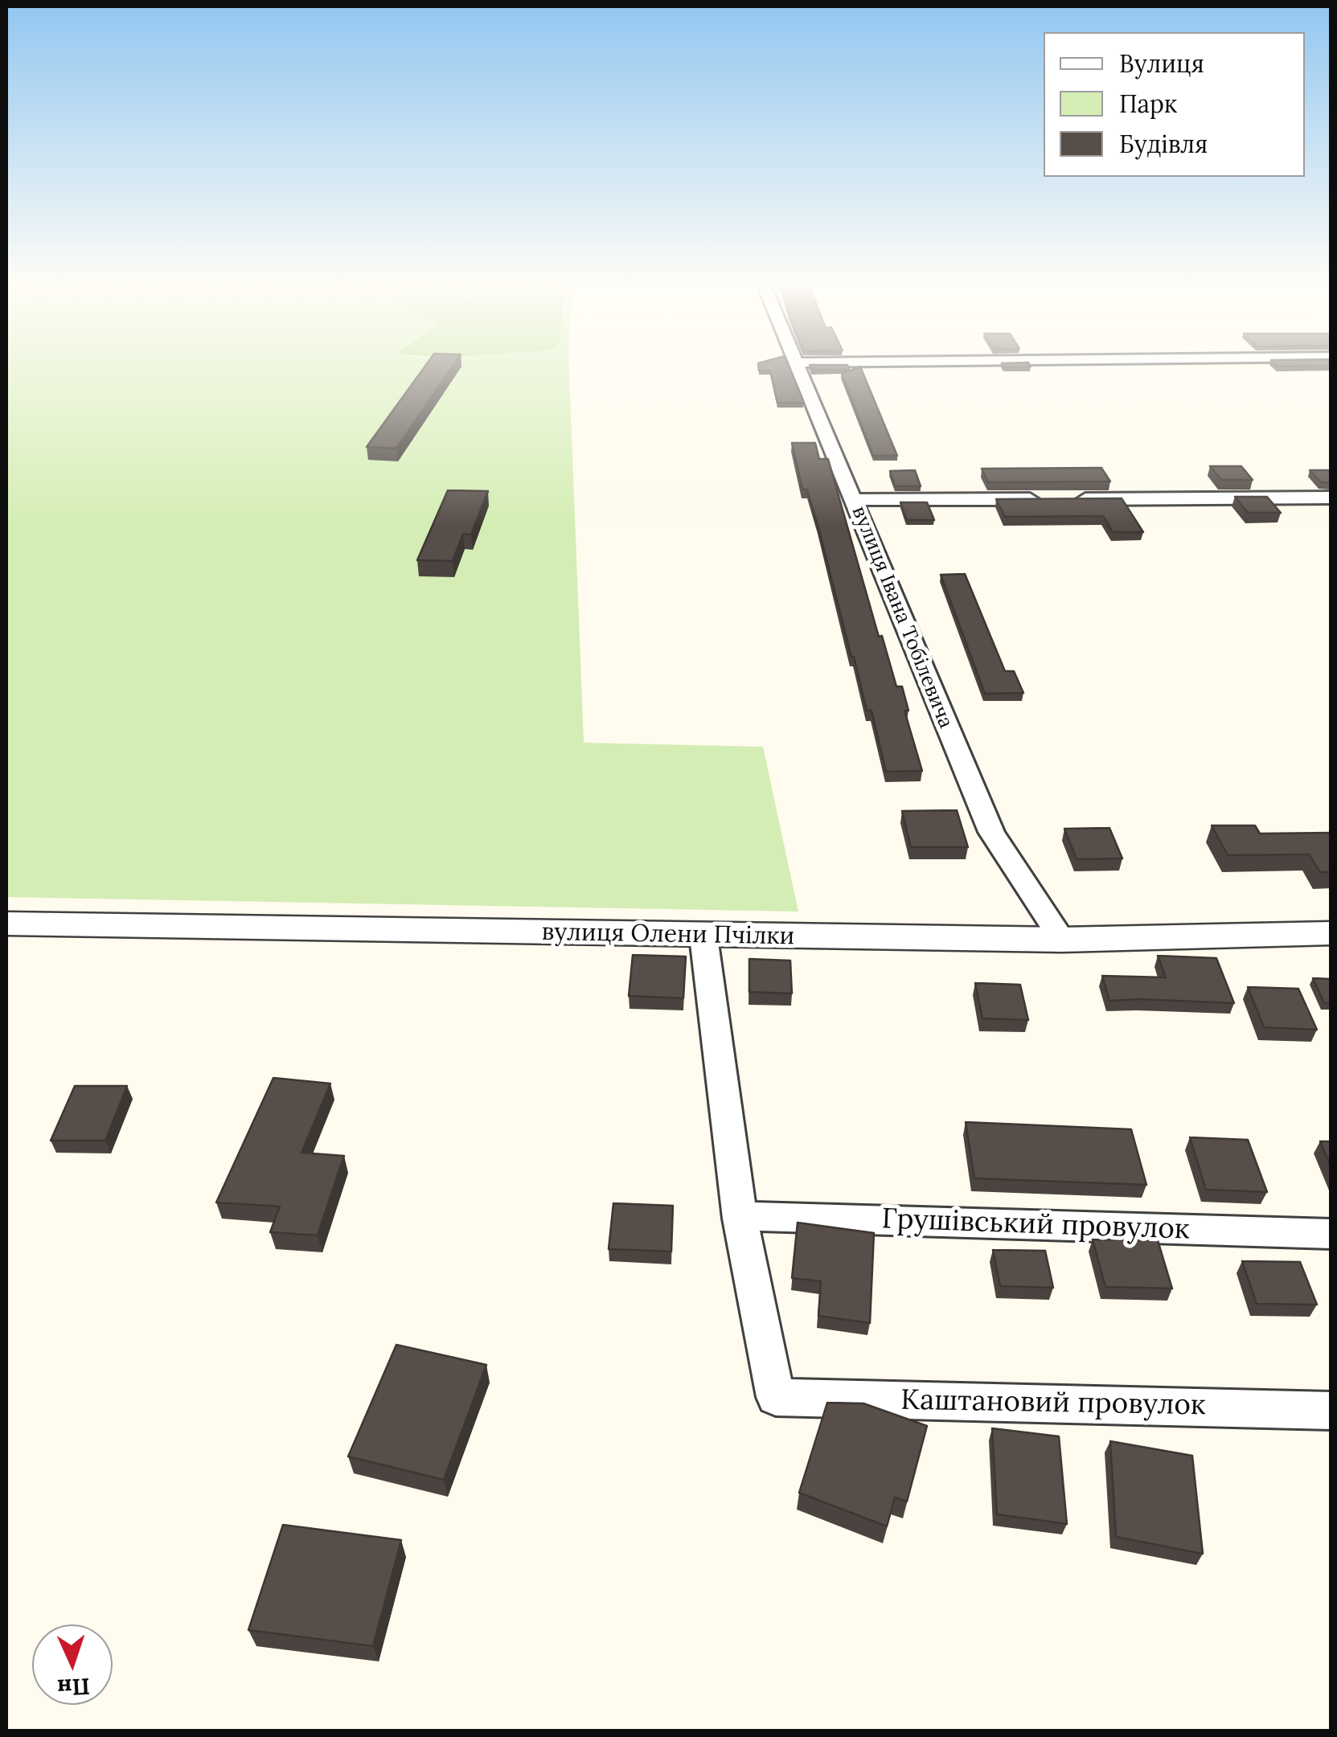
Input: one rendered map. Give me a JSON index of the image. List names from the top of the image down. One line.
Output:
{"streets":{"street":["вулиця Івана Тобілевича","вулиця Олени Пчілки","Грушівський провулок","Каштановий провулок"]},"crossings":[["вулиця Івана Тобілевича","вулиця Олени Пчілки"],["Грушівський провулок","Каштановий провулок"]],"legend":["Вулиця","Парк","Будівля"],"north":"bottom"}
